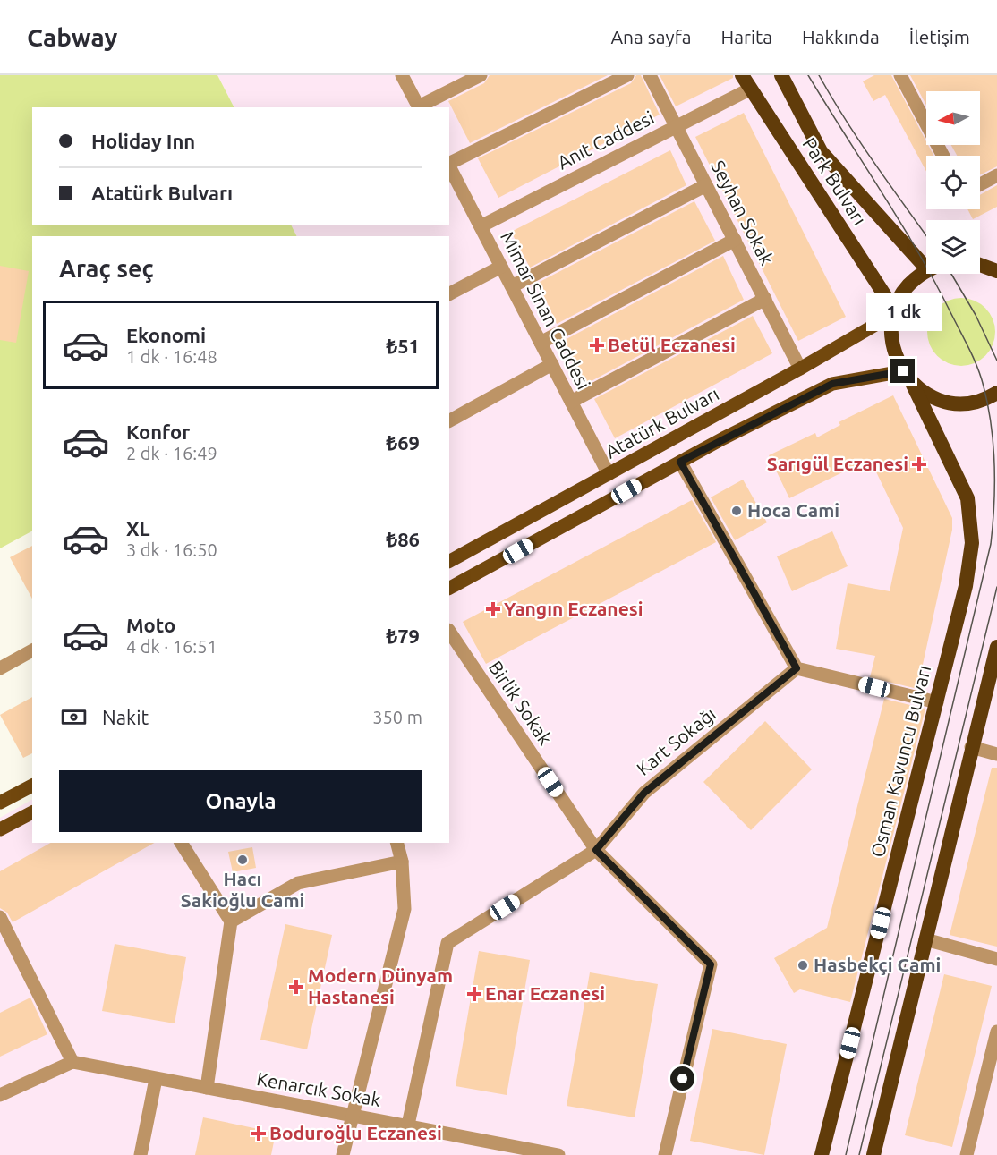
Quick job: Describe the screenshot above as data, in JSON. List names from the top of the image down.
{
  "streets": {
    "highway": ["Park Bulvarı", "Osman Kavuncu Bulvarı"],
    "main road": ["Atatürk Bulvarı"],
    "street": [
      "Anıt Caddesi",
      "Seyhan Sokak",
      "Mimar Sinan Caddesi",
      "Birlik Sokak",
      "Kart Sokağı",
      "Kenarcık Sokak"
    ]
  },
  "crossings": [
    ["Anıt Caddesi", "Park Bulvarı"],
    ["Anıt Caddesi", "Seyhan Sokak"],
    ["Anıt Caddesi", "Mimar Sinan Caddesi"],
    ["Park Bulvarı", "Atatürk Bulvarı"],
    ["Park Bulvarı", "Osman Kavuncu Bulvarı"],
    ["Seyhan Sokak", "Atatürk Bulvarı"],
    ["Mimar Sinan Caddesi", "Atatürk Bulvarı"],
    ["Atatürk Bulvarı", "Osman Kavuncu Bulvarı"],
    ["Birlik Sokak", "Kart Sokağı"],
    ["Kart Sokağı", "Kenarcık Sokak"]
  ],
  "places": {
    "health": [
      "Betül Eczanesi",
      "Sarıgül Eczanesi",
      "Yangın Eczanesi",
      "Modern Dünyam Hastanesi",
      "Enar Eczanesi",
      "Boduroğlu Eczanesi"
    ],
    "other": ["Hoca Cami", "Hacı Sakioğlu Cami", "Hasbekçi Cami"]
  },
  "north": "left",
  "page": {
    "header": "Cabway",
    "nav": [
      "Ana sayfa",
      "Harita",
      "Hakkında",
      "İletişim"
    ],
    "banner": ["Holiday Inn", "Atatürk Bulvarı"],
    "heading": "Araç seç",
    "bubble": "1 dk",
    "list": [
      {
        "name": "Ekonomi",
        "note": "1 dk · 16:48",
        "value": "₺51"
      },
      {
        "name": "Konfor",
        "note": "2 dk · 16:49",
        "value": "₺69"
      },
      {
        "name": "XL",
        "note": "3 dk · 16:50",
        "value": "₺86"
      },
      {
        "name": "Moto",
        "note": "4 dk · 16:51",
        "value": "₺79"
      }
    ],
    "pay": ["Nakit", "350 m"],
    "buttons": "Onayla"
  }
}
